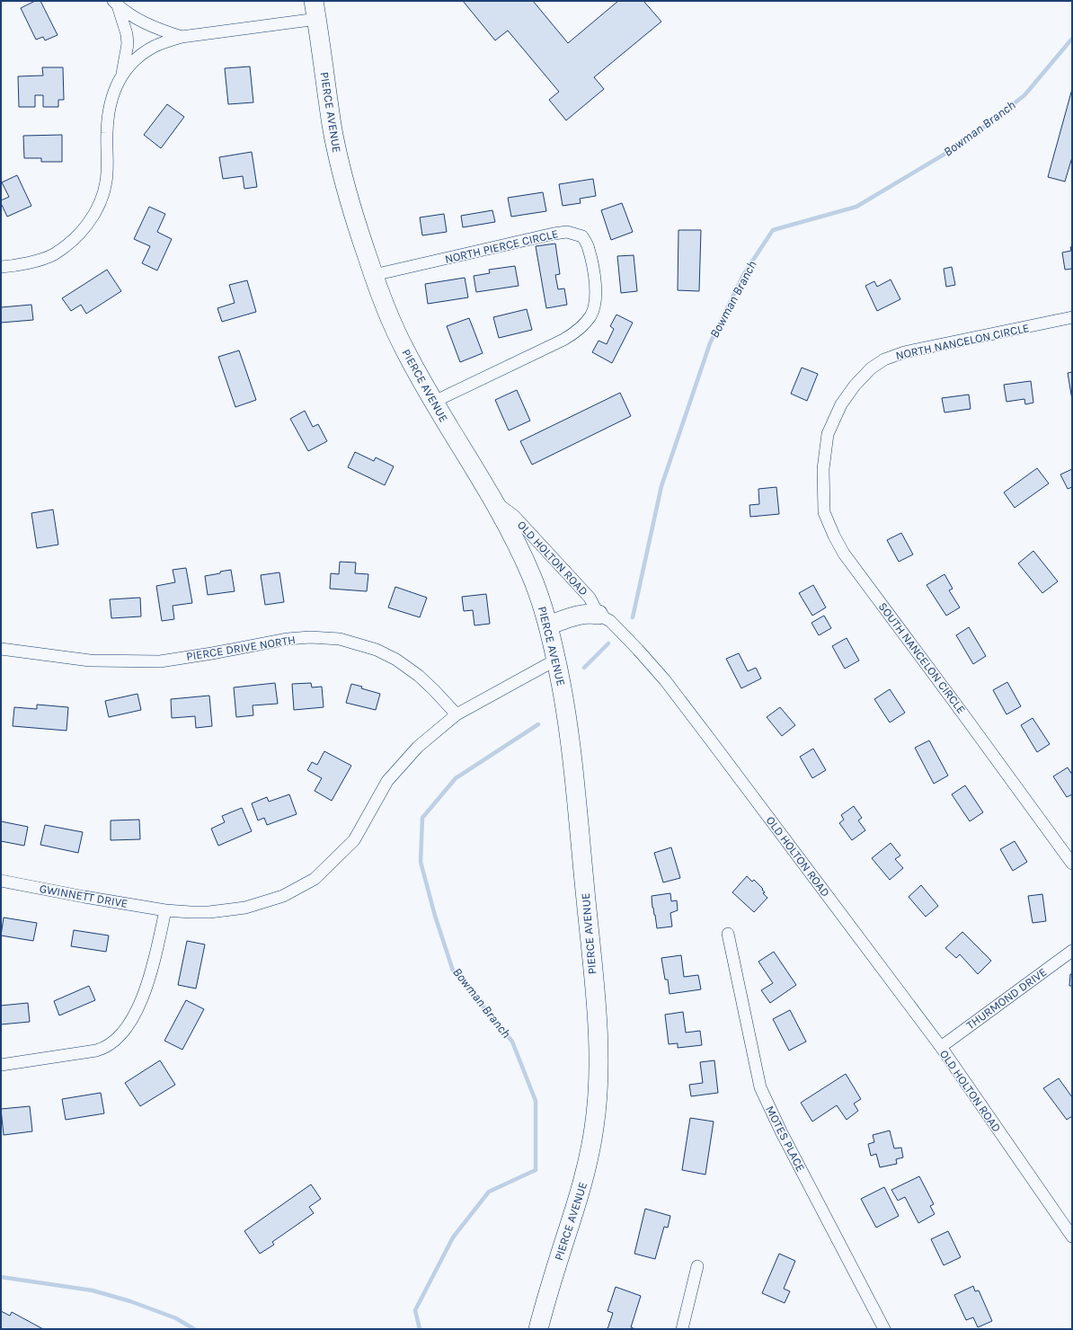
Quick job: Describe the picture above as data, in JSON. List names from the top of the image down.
{
  "streets": {
    "main road": ["PIERCE AVENUE"],
    "street": [
      "NORTH PIERCE CIRCLE",
      "NORTH NANCELON CIRCLE",
      "OLD HOLTON ROAD",
      "PIERCE DRIVE NORTH",
      "SOUTH NANCELON CIRCLE",
      "GWINNETT DRIVE",
      "THURMOND DRIVE",
      "MOTES PLACE"
    ]
  },
  "crossings": [
    ["PIERCE AVENUE", "NORTH PIERCE CIRCLE"],
    ["PIERCE AVENUE", "OLD HOLTON ROAD"],
    ["PIERCE AVENUE", "GWINNETT DRIVE"],
    ["NORTH NANCELON CIRCLE", "SOUTH NANCELON CIRCLE"],
    ["OLD HOLTON ROAD", "THURMOND DRIVE"],
    ["PIERCE DRIVE NORTH", "GWINNETT DRIVE"]
  ],
  "water": ["Bowman Branch"]
}
